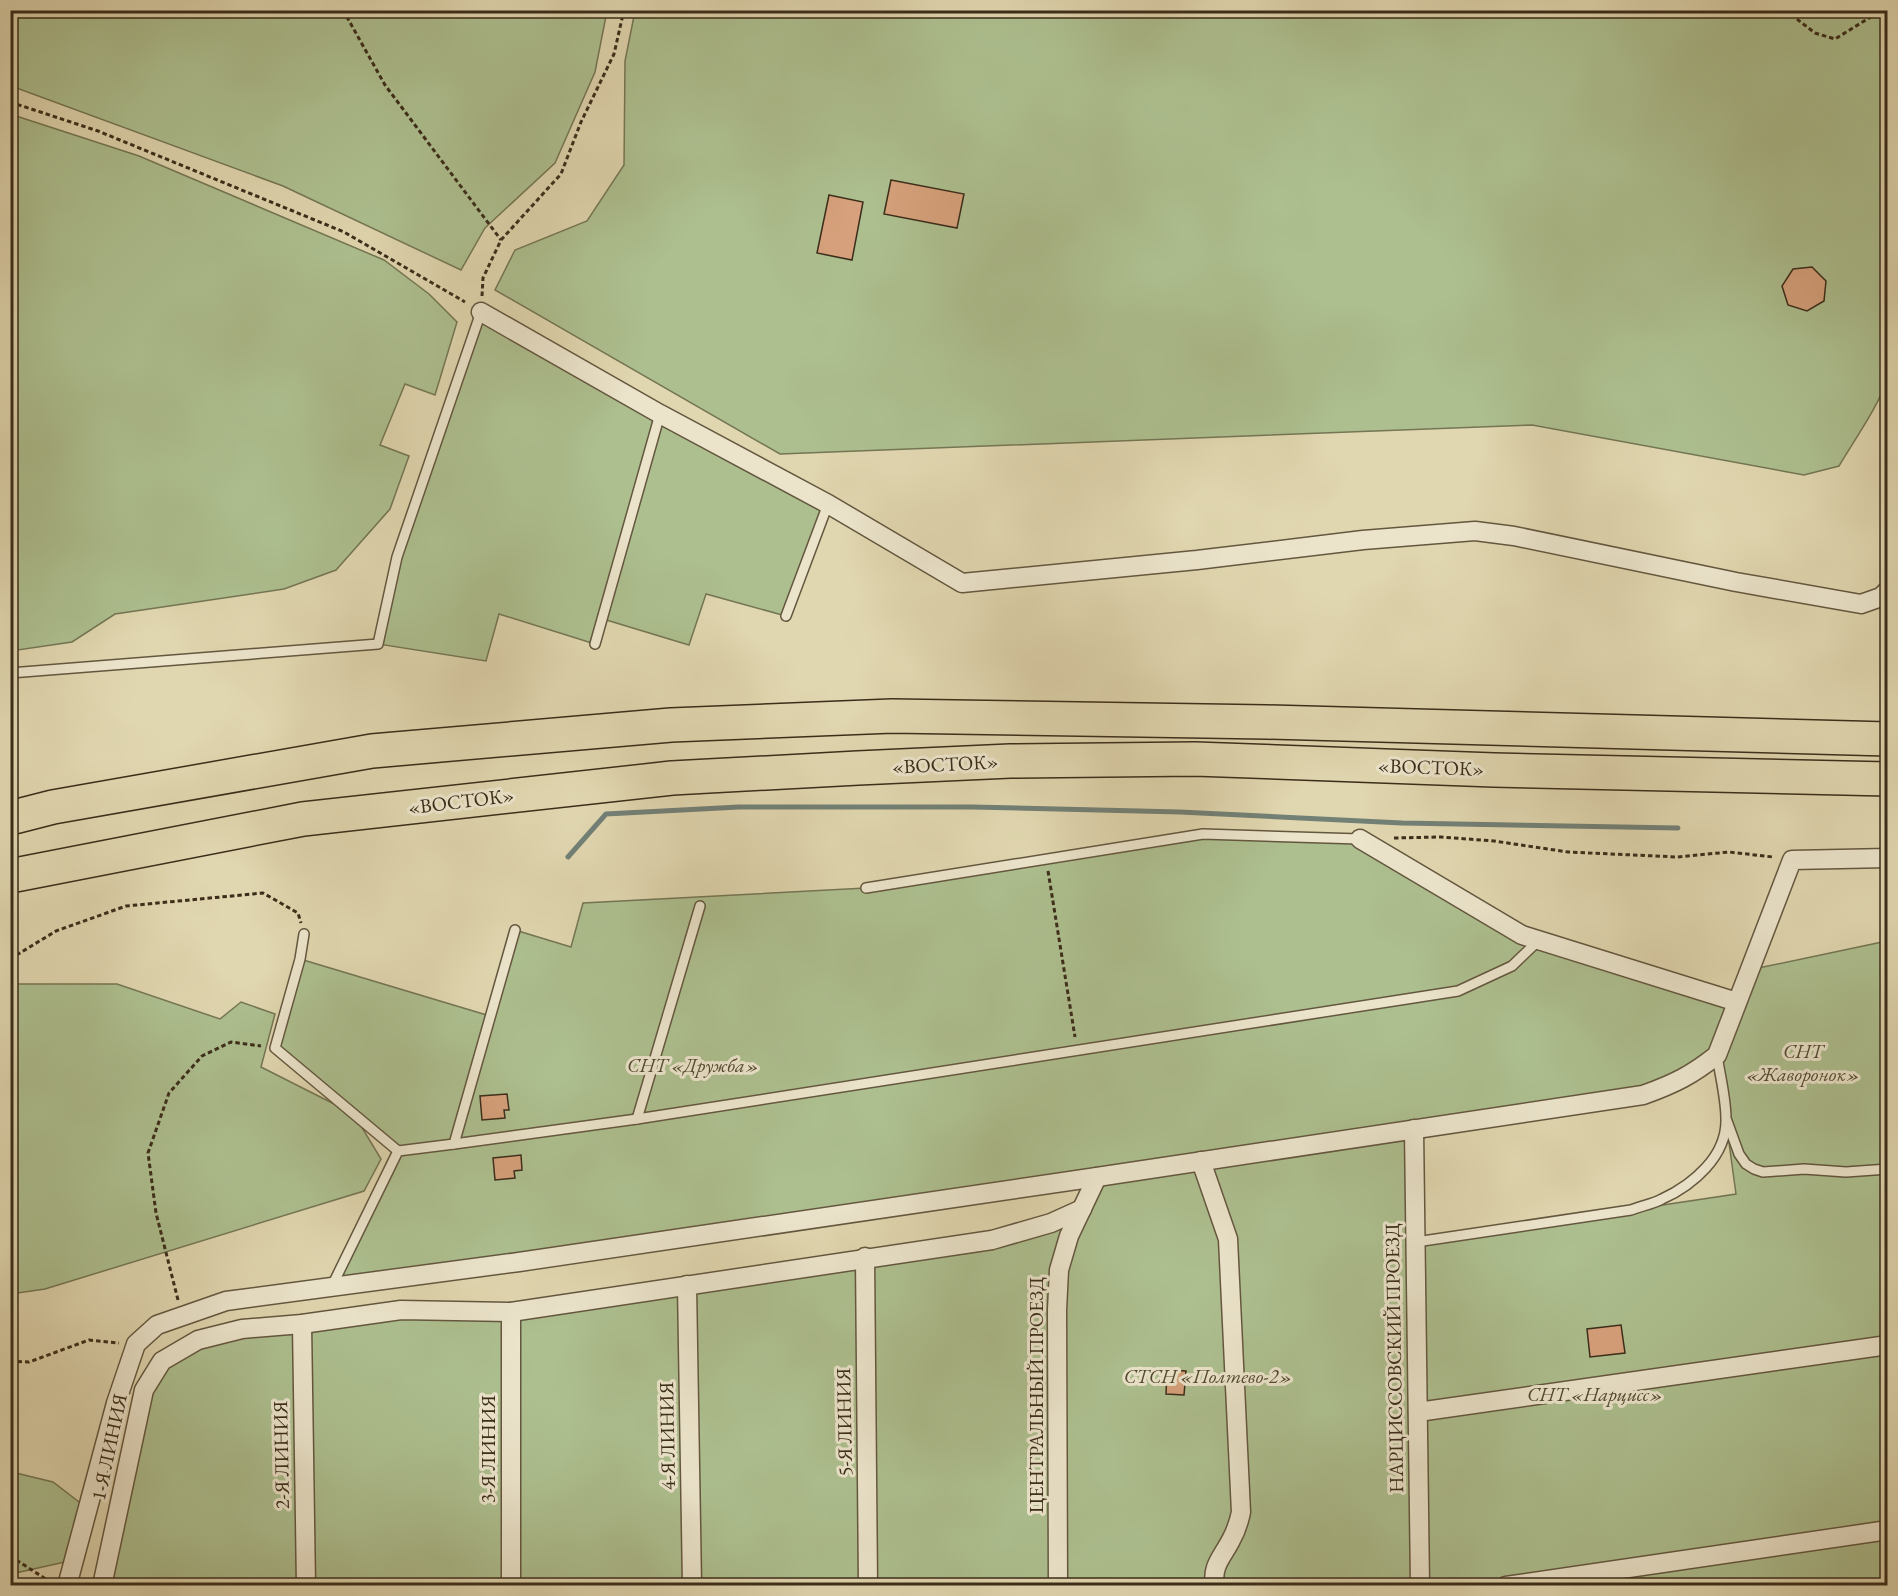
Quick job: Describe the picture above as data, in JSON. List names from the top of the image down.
{
  "streets": {
    "highway": ["«ВОСТОК»"],
    "street": [
      "НАРЦИССОВСКИЙ ПРОЕЗД",
      "ЦЕНТРАЛЬНЫЙ ПРОЕЗД",
      "5-Я ЛИНИЯ",
      "4-Я ЛИНИЯ",
      "1-Я ЛИНИЯ",
      "3-Я ЛИНИЯ",
      "2-Я ЛИНИЯ"
    ]
  },
  "crossings": [
    ["ЦЕНТРАЛЬНЫЙ ПРОЕЗД", "1-Я ЛИНИЯ"],
    ["5-Я ЛИНИЯ", "1-Я ЛИНИЯ"],
    ["4-Я ЛИНИЯ", "1-Я ЛИНИЯ"],
    ["1-Я ЛИНИЯ", "3-Я ЛИНИЯ"],
    ["1-Я ЛИНИЯ", "2-Я ЛИНИЯ"]
  ],
  "parks": [
    "СНТ «Жаворонок»",
    "СНТ «Дружба»",
    "СТСН «Полтево-2»",
    "СНТ «Нарцисс»"
  ]
}
